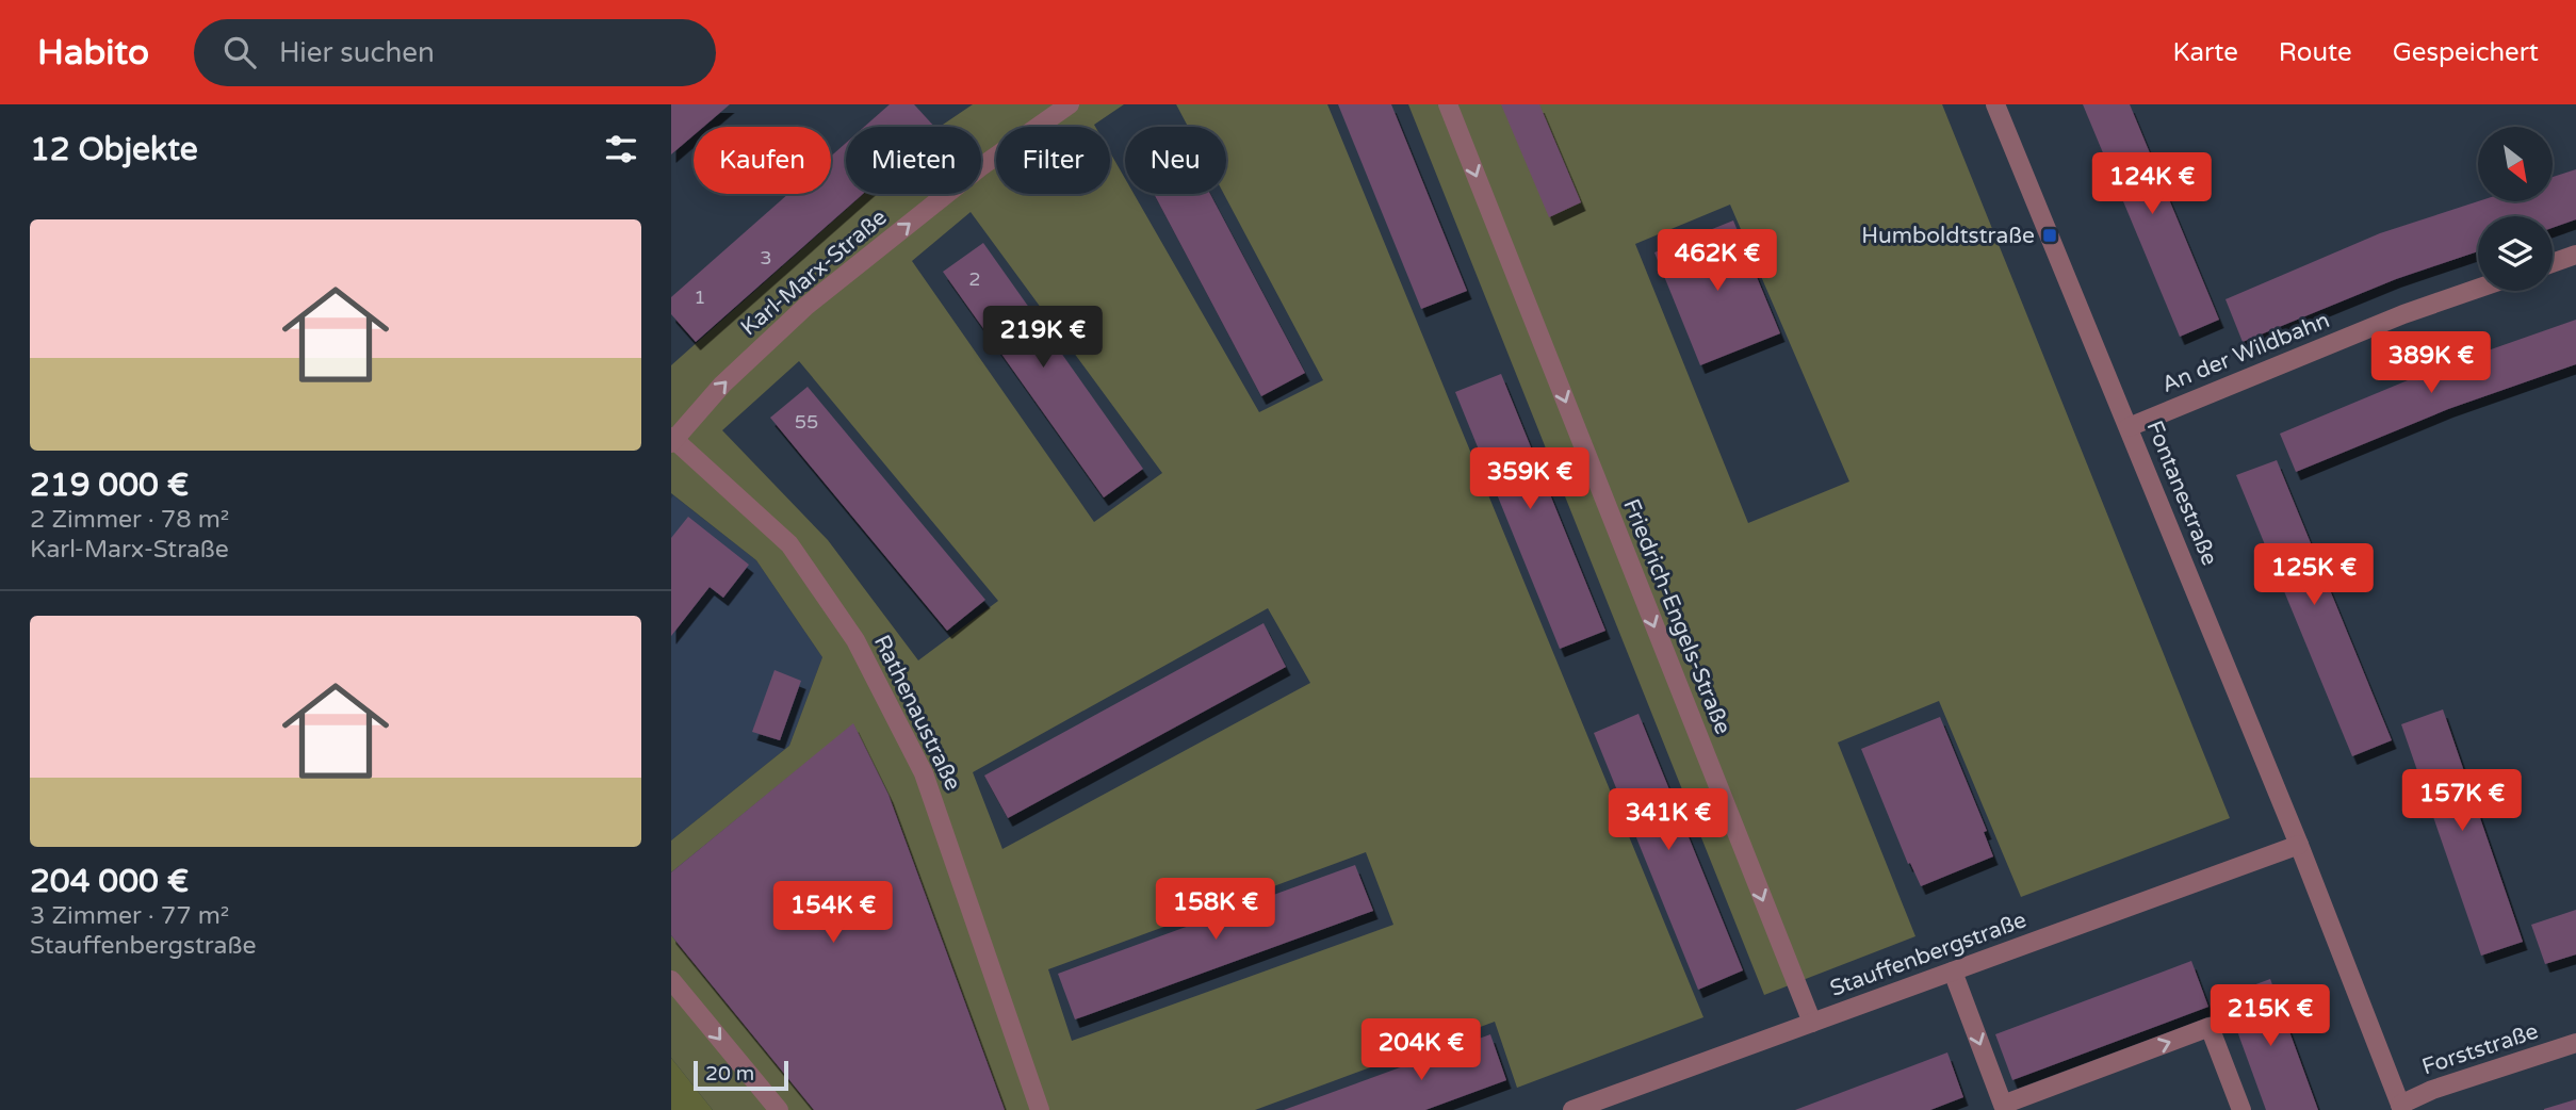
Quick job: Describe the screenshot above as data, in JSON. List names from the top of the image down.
{
  "streets": {
    "street": [
      "Karl-Marx-Straße",
      "An der Wildbahn",
      "Fontanestraße",
      "Friedrich-Engels-Straße",
      "Rathenaustraße",
      "Stauffenbergstraße",
      "Forststraße"
    ]
  },
  "crossings": [
    ["Karl-Marx-Straße", "Rathenaustraße"],
    ["An der Wildbahn", "Fontanestraße"],
    ["Fontanestraße", "Stauffenbergstraße"],
    ["Fontanestraße", "Forststraße"],
    ["Friedrich-Engels-Straße", "Stauffenbergstraße"]
  ],
  "one_way": ["Karl-Marx-Straße", "Friedrich-Engels-Straße"],
  "places": {
    "transit": ["Humboldtstraße"]
  },
  "house_numbers": [
    "3",
    "2",
    "1",
    "55"
  ],
  "scale_bar": "20 m",
  "north": "bottom right",
  "page": {
    "header": "Habito",
    "search": "Hier suchen",
    "nav": ["Karte", "Route", "Gespeichert"],
    "heading": "12 Objekte",
    "chip": [
      "Kaufen",
      "Mieten",
      "Filter",
      "Neu"
    ],
    "price": [
      "124K €",
      "462K €",
      "219K €",
      "389K €",
      "359K €",
      "125K €",
      "157K €",
      "341K €",
      "158K €",
      "154K €",
      "215K €",
      "204K €"
    ],
    "list": [
      {
        "name": "219 000 €",
        "note": "2 Zimmer · 78 m² · Karl-Marx-Straße"
      },
      {
        "name": "204 000 €",
        "note": "3 Zimmer · 77 m² · Stauffenbergstraße"
      }
    ],
    "scale": "20 m"
  }
}
